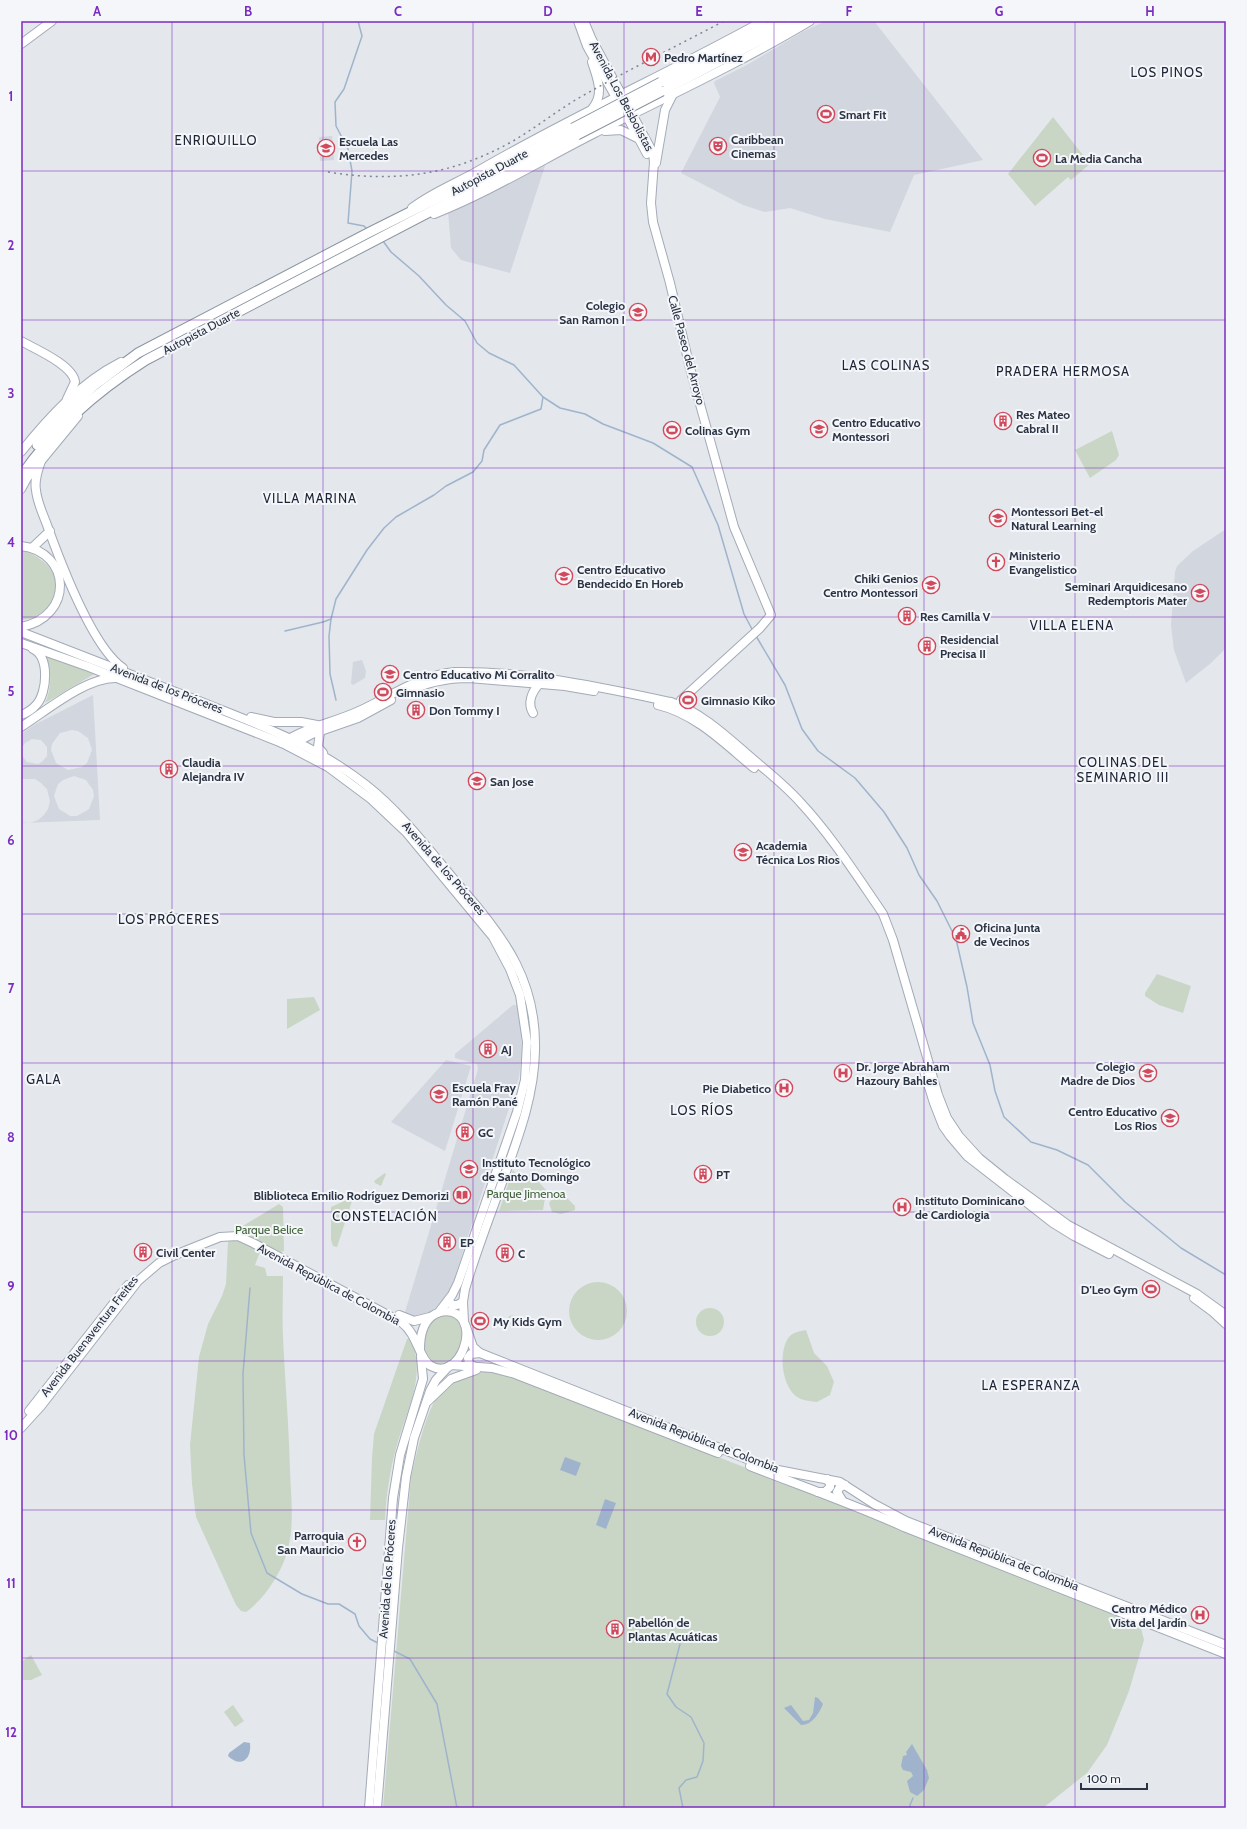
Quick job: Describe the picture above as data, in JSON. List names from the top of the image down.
{
  "streets": {
    "highway": ["Autopista Duarte"],
    "main road": [
      "Avenida Los Beisbolistas",
      "Calle Paseo del Arroyo",
      "Avenida de los Próceres",
      "Avenida República de Colombia",
      "Avenida Buenaventura Freites"
    ]
  },
  "crossings": [
    ["Avenida Los Beisbolistas", "Autopista Duarte"],
    ["Avenida Los Beisbolistas", "Calle Paseo del Arroyo"],
    ["Avenida de los Próceres", "Avenida República de Colombia"],
    ["Avenida República de Colombia", "Avenida Buenaventura Freites"]
  ],
  "districts": [
    "LOS PINOS",
    "ENRIQUILLO",
    "LAS COLINAS",
    "PRADERA HERMOSA",
    "VILLA MARINA",
    "VILLA ELENA",
    "COLINAS DEL SEMINARIO III",
    "LOS PRÓCERES",
    "GALA",
    "LOS RÍOS",
    "CONSTELACIÓN",
    "LA ESPERANZA"
  ],
  "parks": ["Parque Jimenoa", "Parque Belice"],
  "places": {
    "metro station": ["Pedro Martínez"],
    "sports": [
      "Smart Fit",
      "La Media Cancha",
      "Colinas Gym",
      "Gimnasio",
      "Gimnasio Kiko",
      "D'Leo Gym",
      "My Kids Gym"
    ],
    "theatre": ["Caribbean Cinemas"],
    "school or university": [
      "Escuela Las Mercedes",
      "Colegio San Ramon I",
      "Centro Educativo Montessori",
      "Montessori Bet-el Natural Learning",
      "Centro Educativo Bendecido En Horeb",
      "Chiki Genios Centro Montessori",
      "Seminari Arquidicesano Redemptoris Mater",
      "Centro Educativo Mi Corralito",
      "San Jose",
      "Academia Técnica Los Rios",
      "Colegio Madre de Dios",
      "Escuela Fray Ramón Pané",
      "Centro Educativo Los Rios",
      "Instituto Tecnológico de Santo Domingo"
    ],
    "building": [
      "Res Mateo Cabral II",
      "Res Camilla V",
      "Residencial Precisa II",
      "Don Tommy I",
      "Claudia Alejandra IV",
      "AJ",
      "GC",
      "PT",
      "EP",
      "Civil Center",
      "C",
      "Pabellón de Plantas Acuáticas"
    ],
    "church": ["Ministerio Evangelistico", "Parroquia San Mauricio"],
    "public building": ["Oficina Junta de Vecinos"],
    "hospital": [
      "Dr. Jorge Abraham Hazoury Bahles",
      "Pie Diabetico",
      "Instituto Dominicano de Cardiologia",
      "Centro Médico Vista del Jardín"
    ],
    "library": ["Bliblioteca Emilio Rodríguez Demorizi"]
  },
  "scale_bar": "100 m",
  "grid": {
    "columns": [
      "A",
      "B",
      "C",
      "D",
      "E",
      "F",
      "G",
      "H"
    ],
    "rows": [
      "1",
      "2",
      "3",
      "4",
      "5",
      "6",
      "7",
      "8",
      "9",
      "10",
      "11",
      "12"
    ]
  }
}
